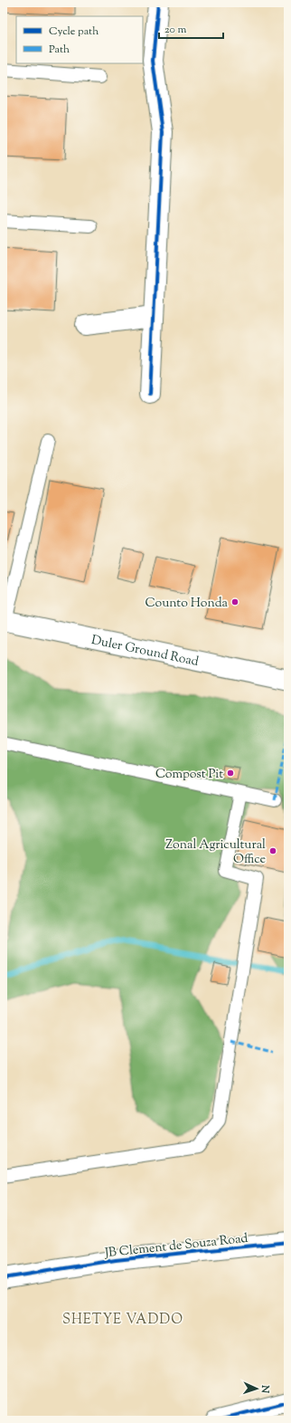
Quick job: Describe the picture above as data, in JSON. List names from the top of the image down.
{
  "streets": {
    "street": ["Duler Ground Road", "JB Clement de Souza Road"]
  },
  "districts": ["SHETYE VADDO"],
  "places": ["Counto Honda", "Compost Pit", "Zonal Agricultural Office"],
  "legend": ["Cycle path", "Path"],
  "scale_bar": "20 m",
  "north": "right"
}
